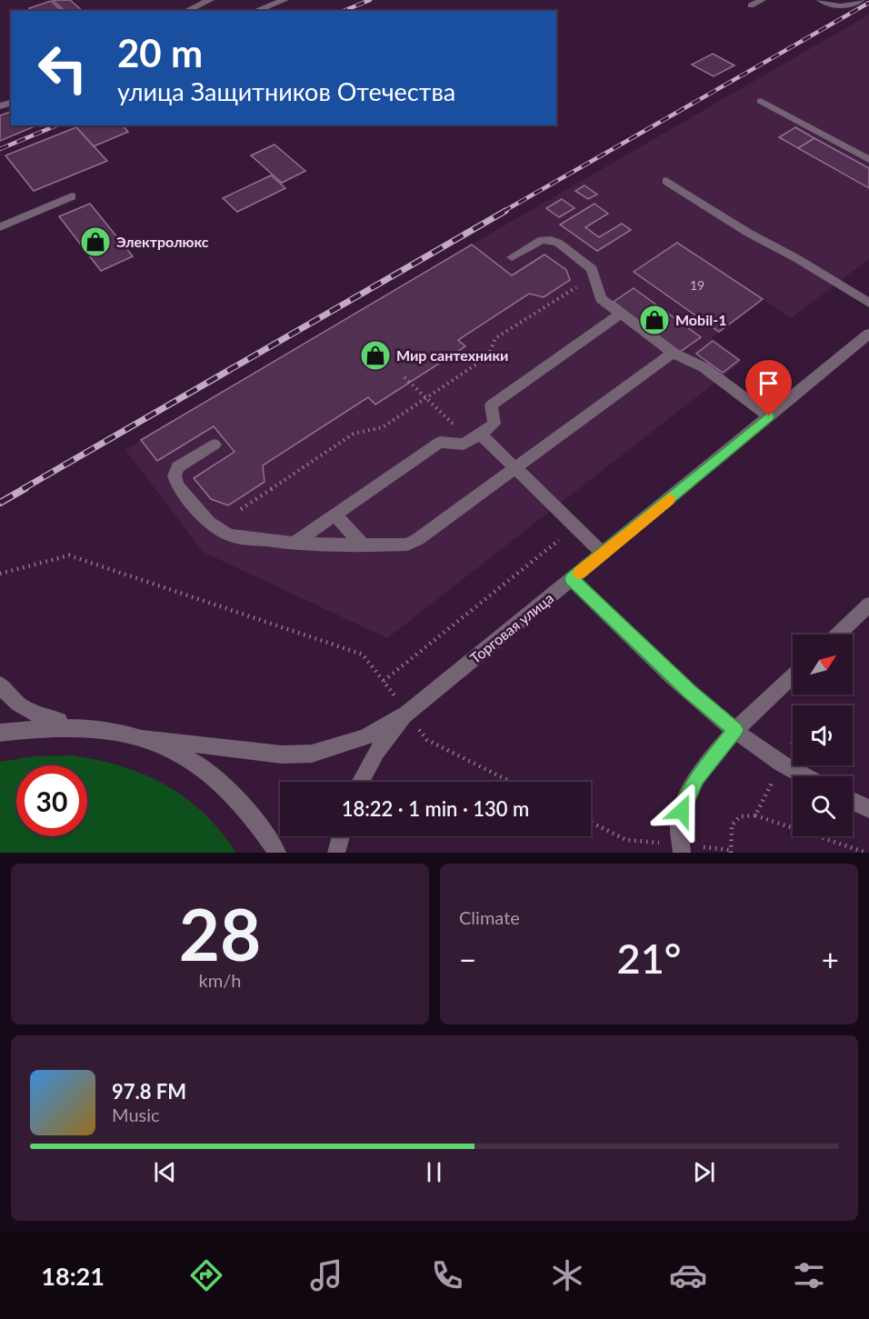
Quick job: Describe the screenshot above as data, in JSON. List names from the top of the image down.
{
  "streets": {
    "street": ["Торговая улица"]
  },
  "places": {
    "shop": ["Электролюкс", "Mobil-1", "Мир сантехники"]
  },
  "house_numbers": ["19"],
  "north": "top right",
  "page": {
    "turn": ["20 m", "улица Защитников Отечества"],
    "limit": "30",
    "trip": "18:22 · 1 min · 130 m",
    "tile": [
      ["28", "km/h"],
      "Climate"
    ],
    "heat": ["−", "21°", "+"],
    "song": ["97.8 FM", "Music"],
    "tabs": "18:21"
  }
}
